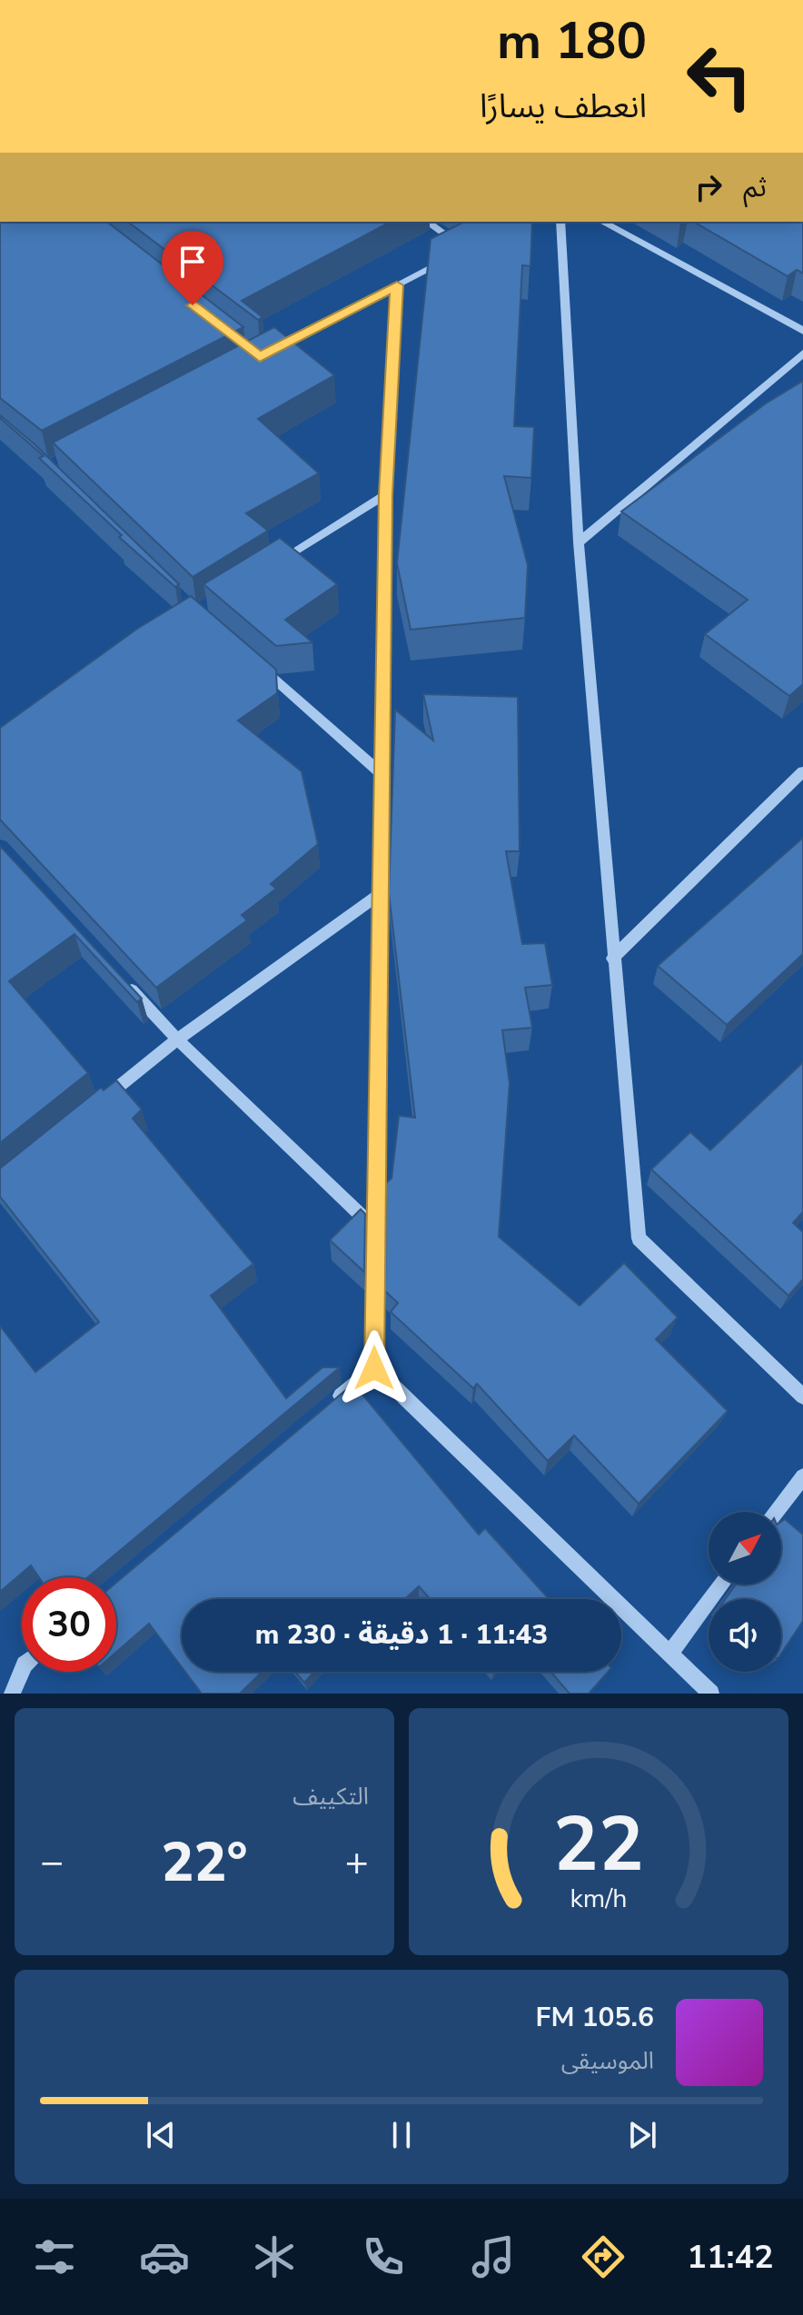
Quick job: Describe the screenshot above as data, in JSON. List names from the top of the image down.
{
  "north": "top right",
  "page": {
    "turn": ["180 m", "انعطف يسارًا"],
    "then": "ثم",
    "limit": "30",
    "trip": "11:43 · 1 دقيقة · 230 m",
    "tile": "التكييف",
    "heat": ["−", "22°", "+"],
    "song": ["105.6 FM", "الموسيقى"],
    "tabs": "11:42",
    "gauge": ["22", "km/h"]
  }
}
